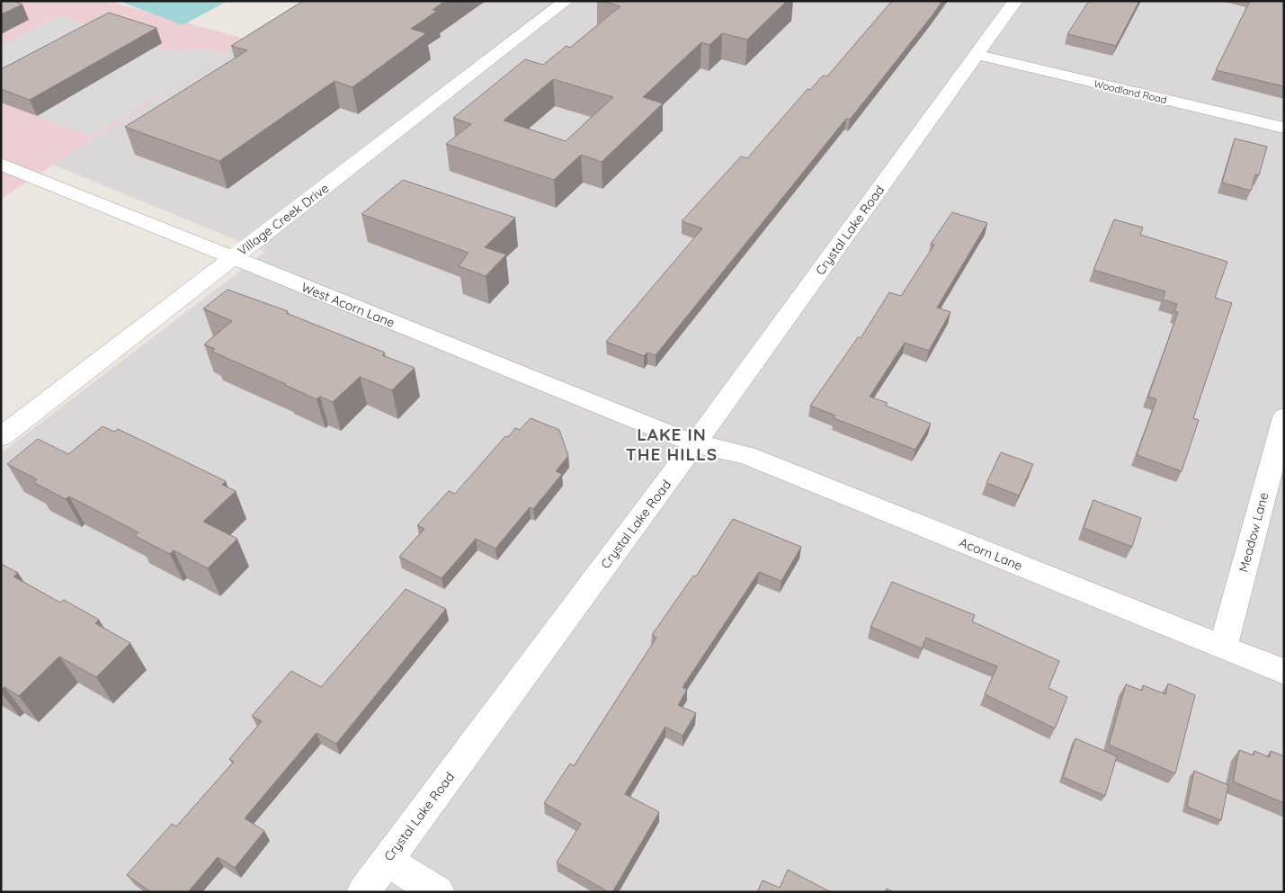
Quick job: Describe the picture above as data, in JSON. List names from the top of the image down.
{
  "streets": {
    "street": [
      "Woodland Road",
      "Village Creek Drive",
      "Crystal Lake Road",
      "West Acorn Lane",
      "Meadow Lane",
      "Acorn Lane"
    ]
  },
  "crossings": [
    ["Woodland Road", "Crystal Lake Road"],
    ["Village Creek Drive", "West Acorn Lane"],
    ["Crystal Lake Road", "West Acorn Lane"],
    ["Crystal Lake Road", "Acorn Lane"],
    ["West Acorn Lane", "Acorn Lane"],
    ["Meadow Lane", "Acorn Lane"]
  ],
  "districts": ["LAKE IN THE HILLS"]
}
